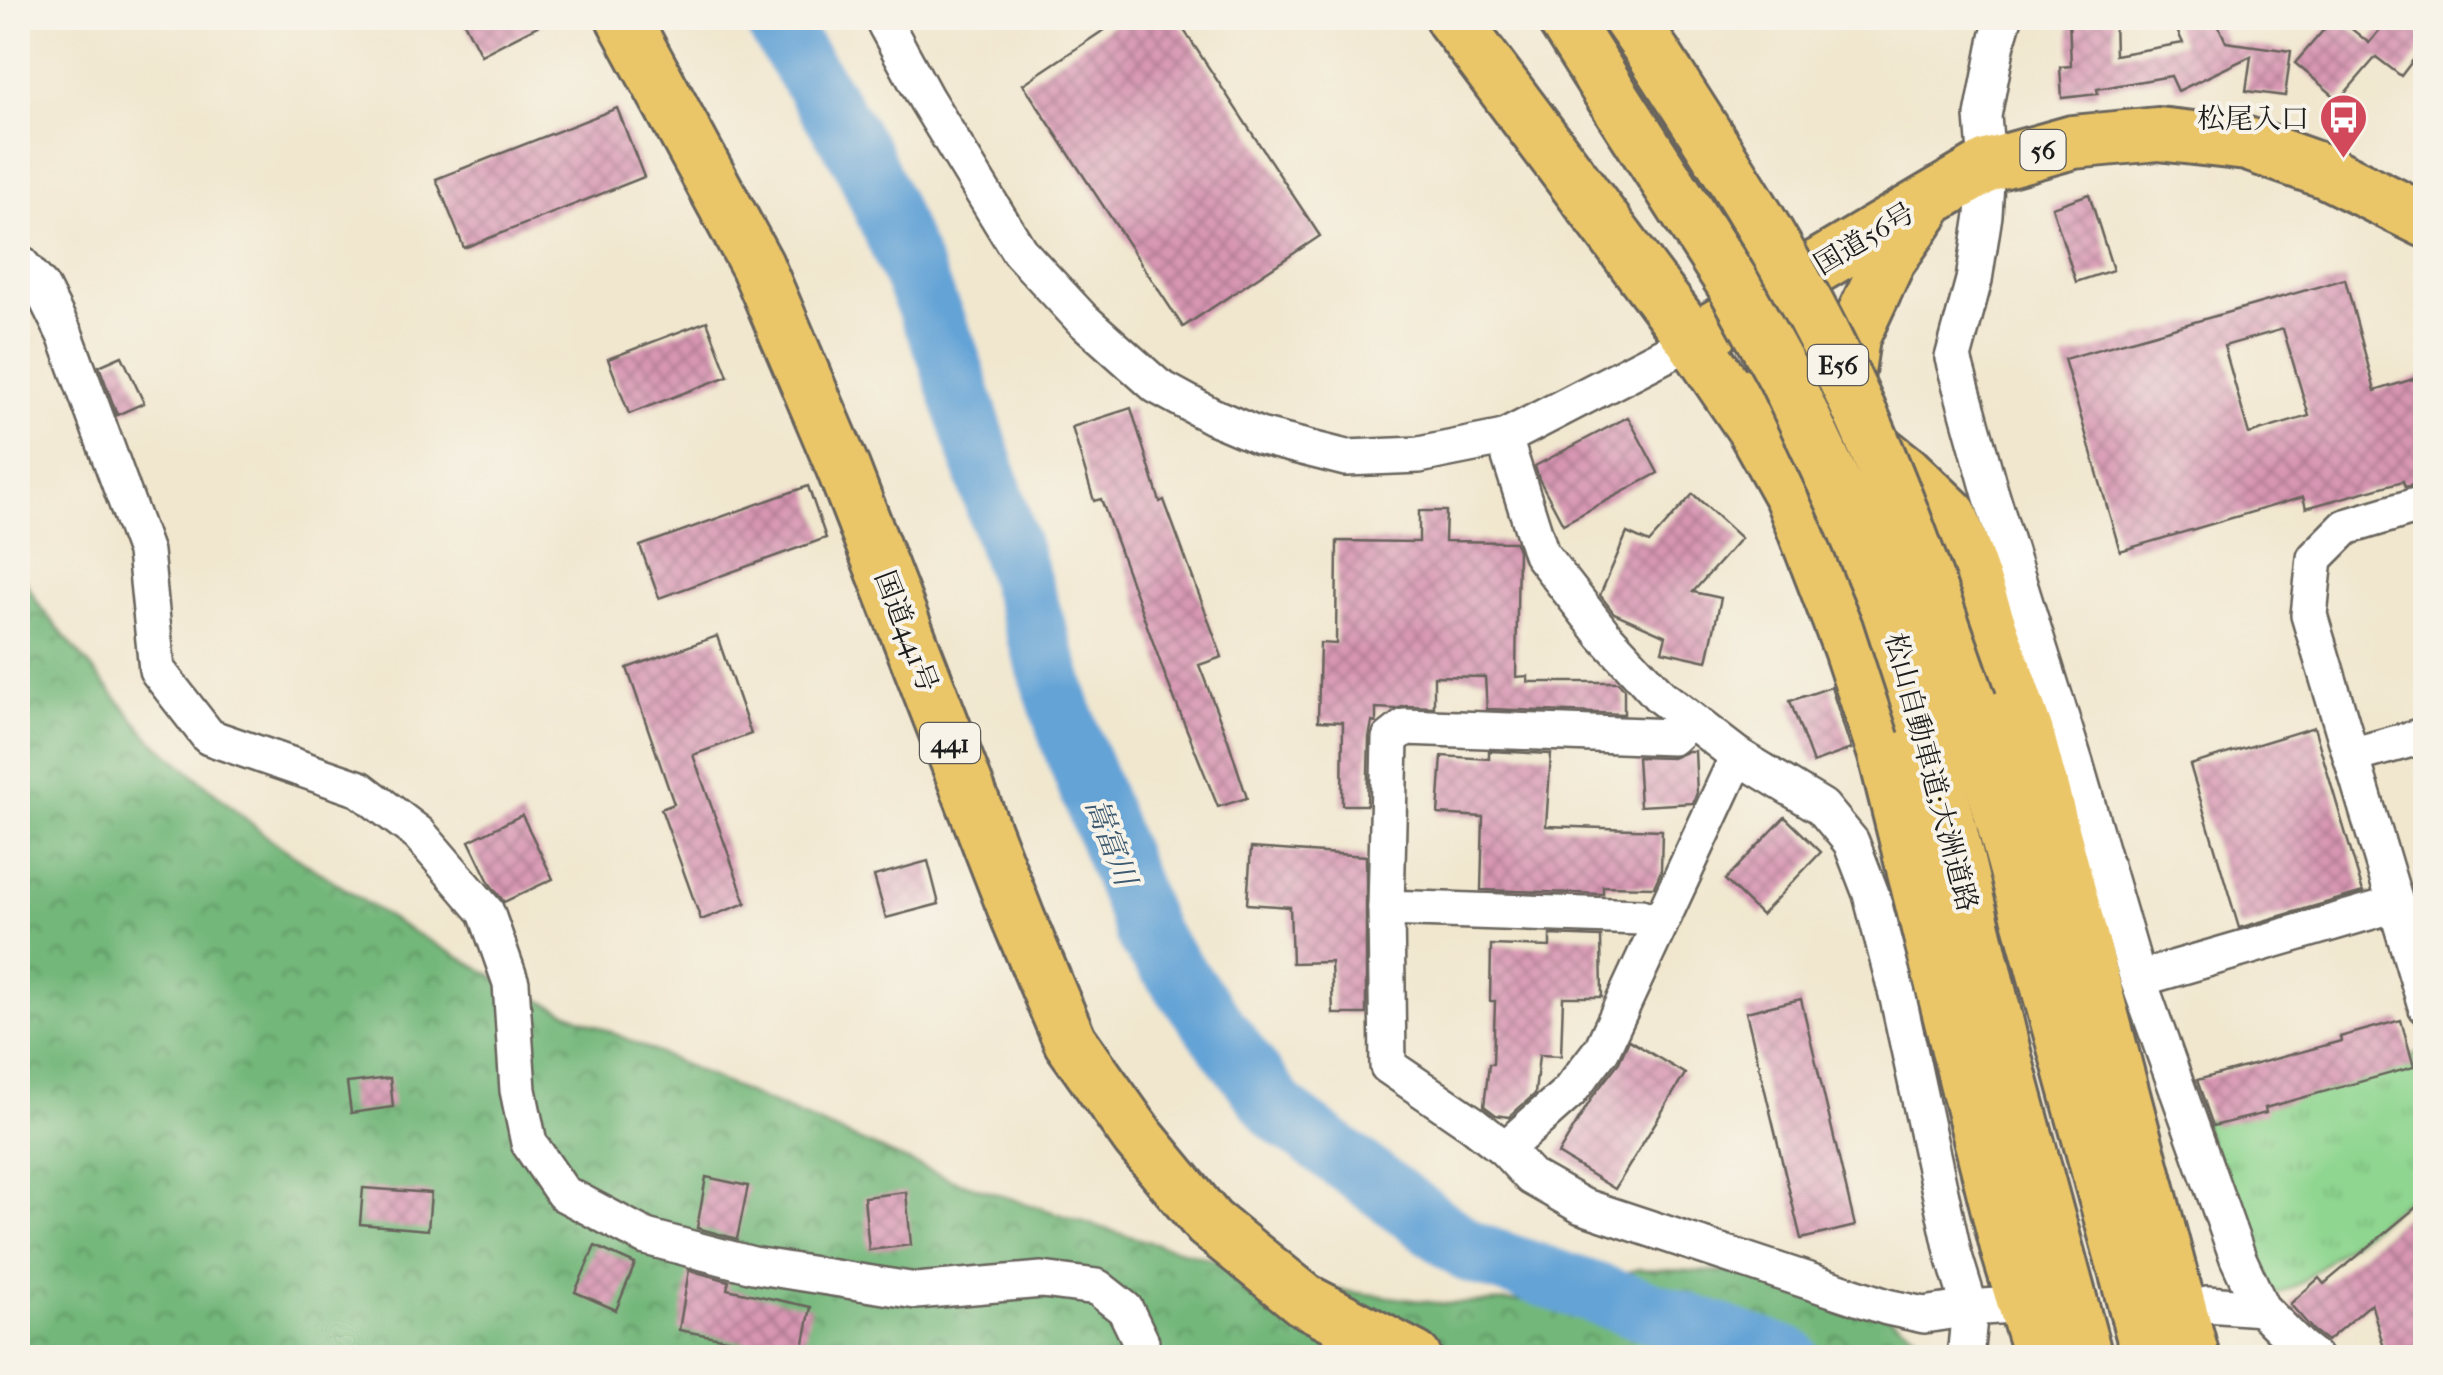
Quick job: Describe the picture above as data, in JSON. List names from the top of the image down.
{
  "streets": {
    "highway": [
      "56",
      "国道56号",
      "E56",
      "国道441号",
      "441",
      "松山自動車道;大洲道路"
    ]
  },
  "water": ["嵩富川"],
  "places": {
    "bus stop": ["松尾入口"]
  }
}
